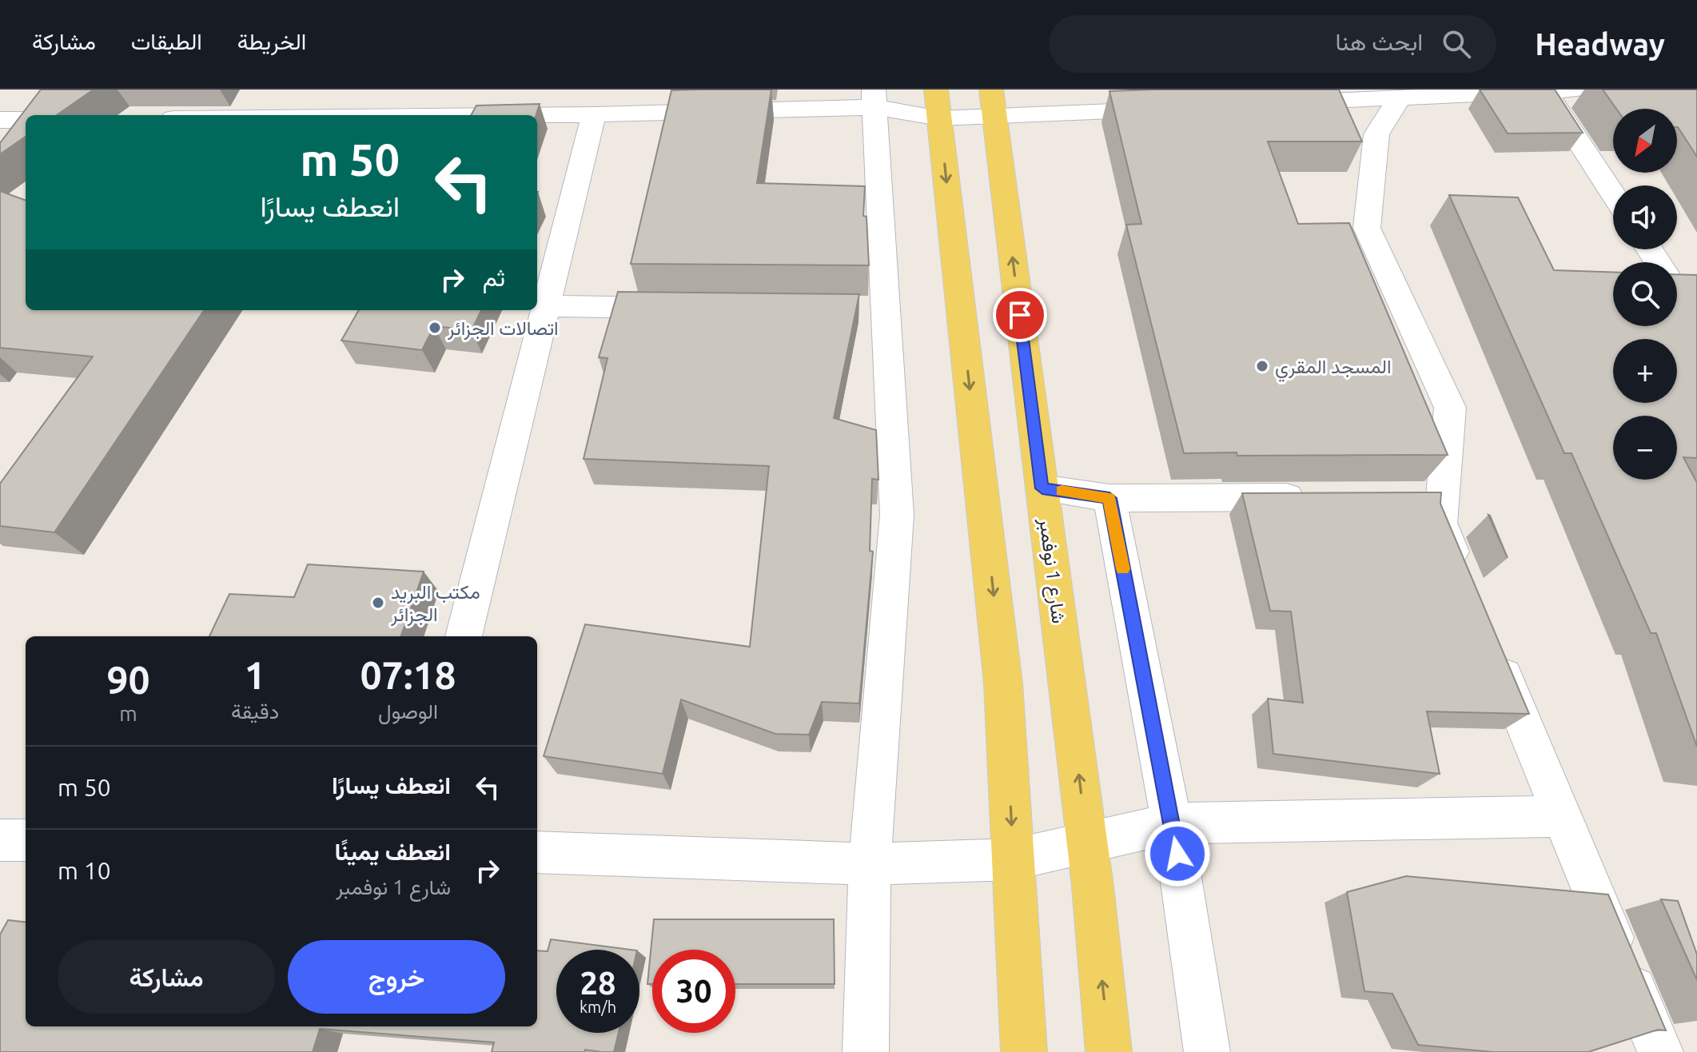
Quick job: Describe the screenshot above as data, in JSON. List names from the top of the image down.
{
  "streets": {
    "main road": ["شارع 1 نوفمبر"]
  },
  "places": ["اتصالات الجزائر", "المسجد المقري", "مكتب البريد الجزائر"],
  "north": "bottom left",
  "page": {
    "header": "Headway",
    "search": "ابحث هنا",
    "nav": ["الخريطة", "الطبقات", "مشاركة"],
    "map_buttons": ["+", "−"],
    "turn": ["50 m", "انعطف يسارًا"],
    "then": "ثم",
    "eta": [
      "07:18",
      "الوصول",
      "1",
      "دقيقة",
      "90",
      "m"
    ],
    "list": [
      {
        "name": "انعطف يسارًا",
        "value": "50 m"
      },
      {
        "name": "انعطف يمينًا",
        "note": "شارع 1 نوفمبر",
        "value": "10 m"
      }
    ],
    "buttons": ["خروج", "مشاركة"],
    "speed": "28 km/h",
    "limit": "30"
  }
}
